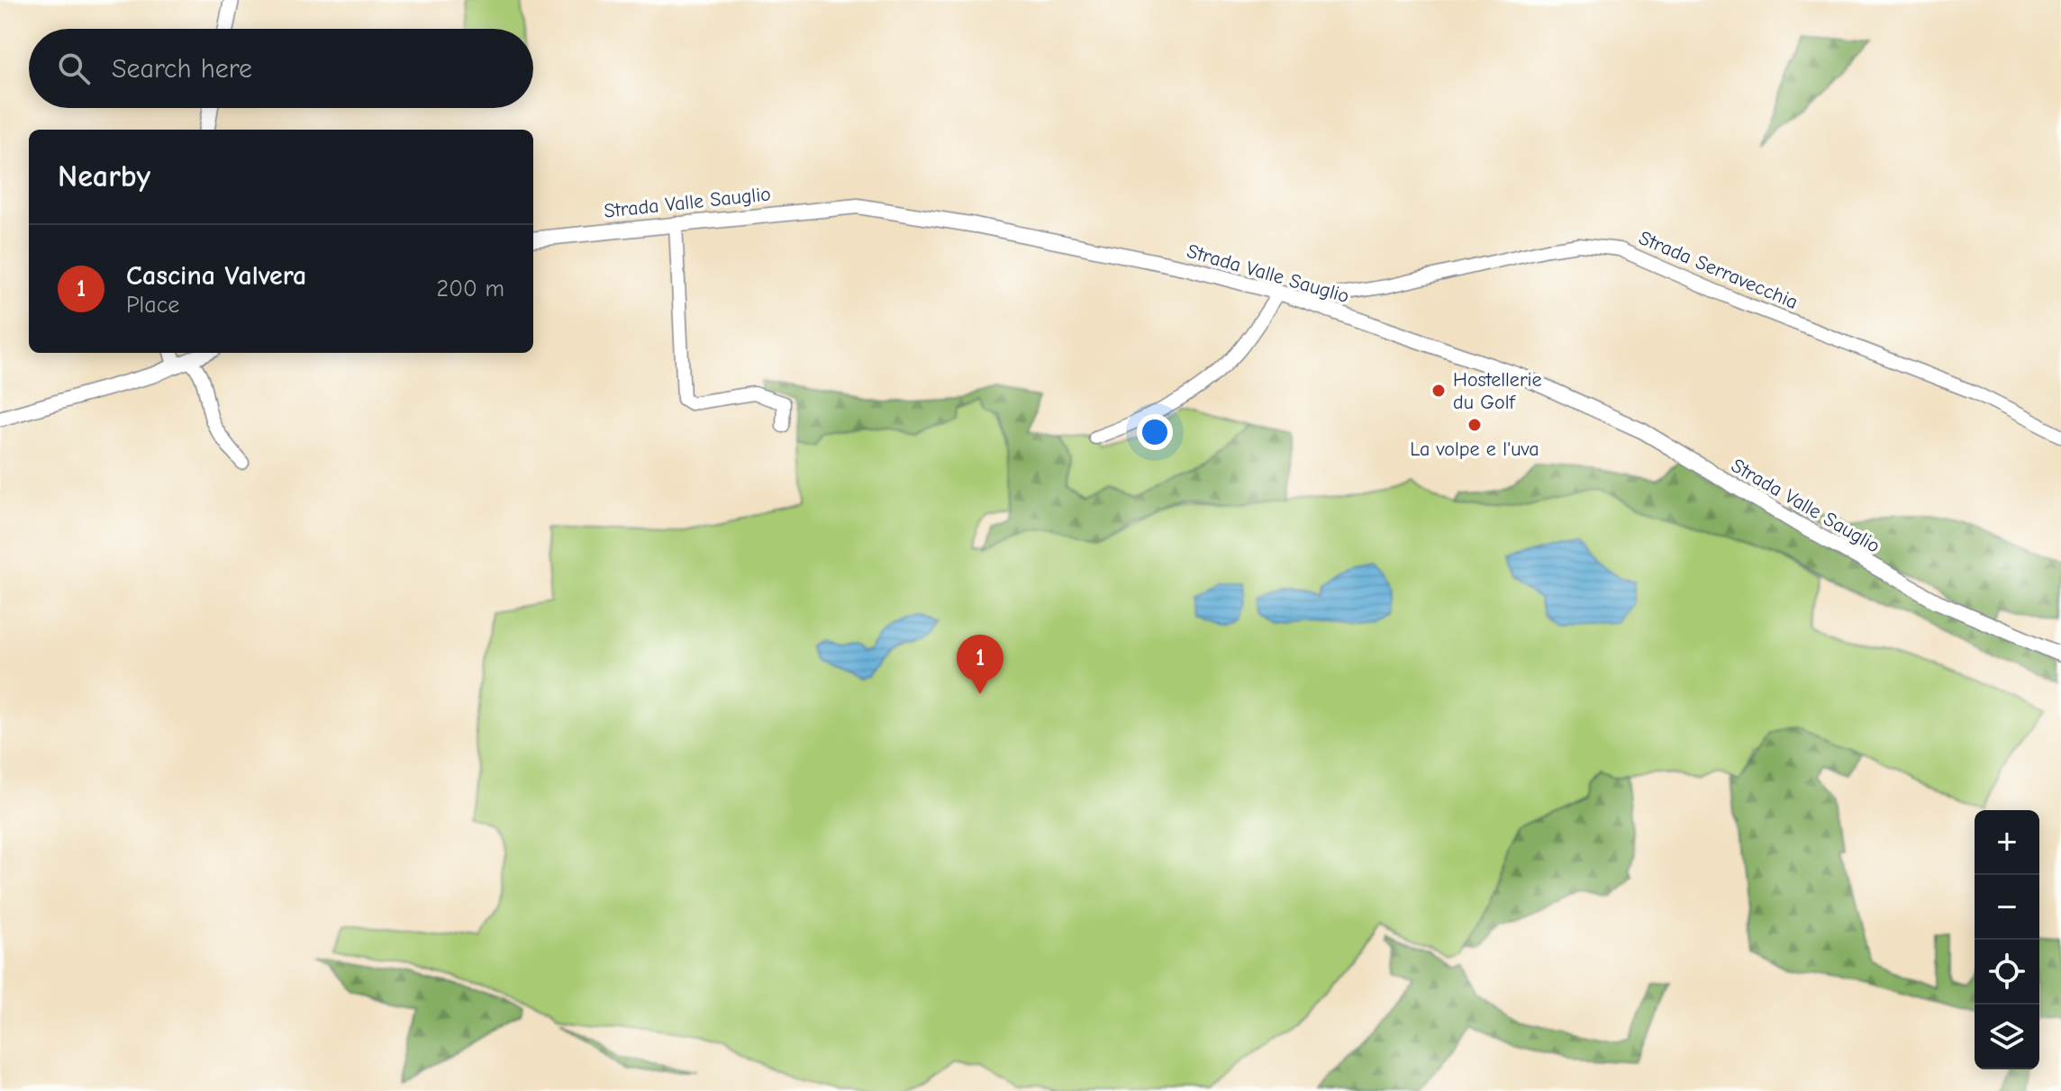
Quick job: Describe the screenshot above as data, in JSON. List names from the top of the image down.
{
  "streets": {
    "street": ["Strada Valle Sauglio", "Strada Serravecchia"]
  },
  "crossings": [
    ["Strada Valle Sauglio", "Strada Serravecchia"]
  ],
  "places": ["Hostellerie du Golf", "La volpe e l'uva"],
  "page": {
    "search": "Search here",
    "heading": "Nearby",
    "list": [
      {
        "mark": "1",
        "name": "Cascina Valvera",
        "note": "Place",
        "value": "200 m"
      }
    ],
    "pins": "1",
    "map_buttons": ["+", "−"]
  }
}
